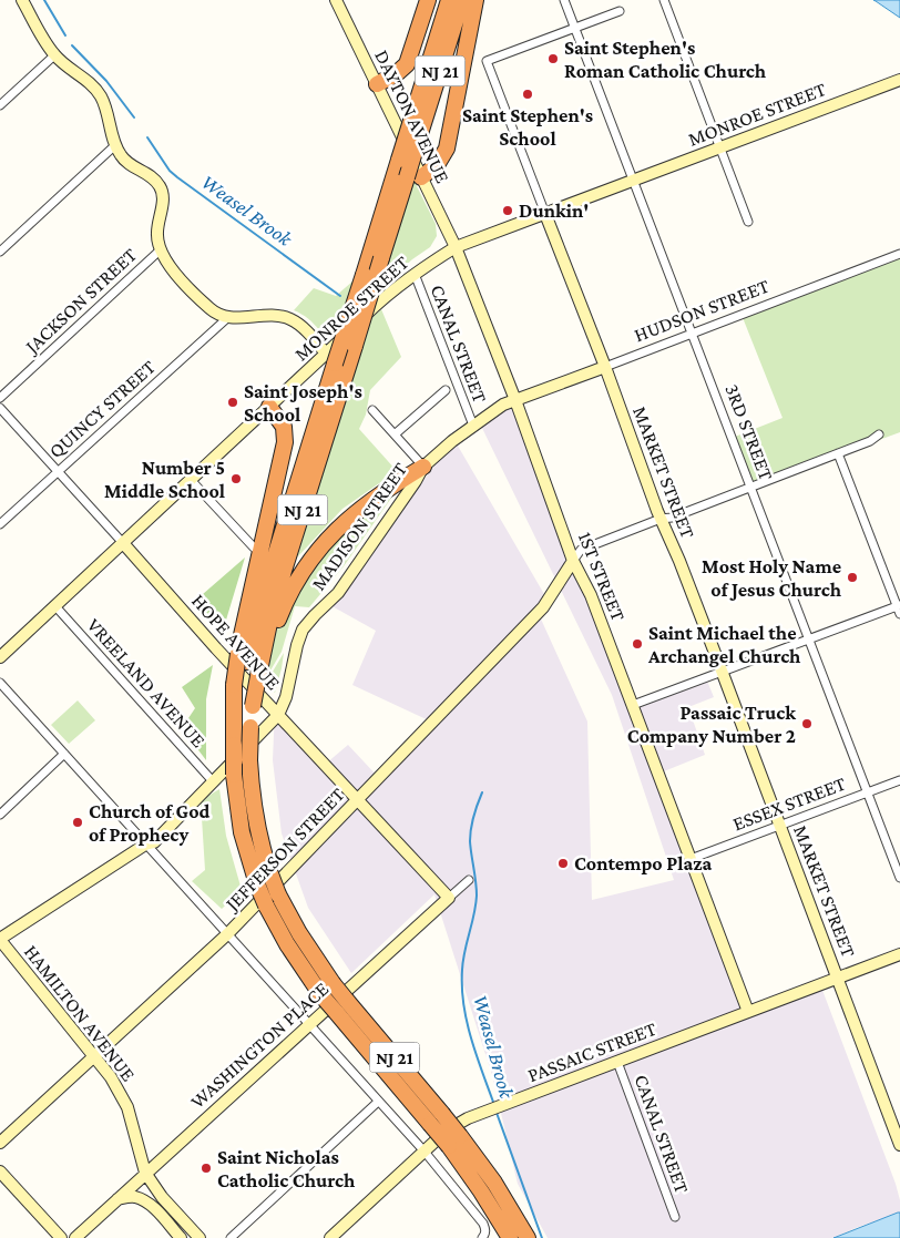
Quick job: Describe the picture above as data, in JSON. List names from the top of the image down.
{
  "streets": {
    "highway": ["NJ 21"],
    "street": [
      "MONROE STREET",
      "DAYTON AVENUE",
      "JACKSON STREET",
      "HUDSON STREET",
      "CANAL STREET",
      "QUINCY STREET",
      "3RD STREET",
      "MARKET STREET",
      "MADISON STREET",
      "1ST STREET",
      "HOPE AVENUE",
      "VREELAND AVENUE",
      "ESSEX STREET",
      "JEFFERSON STREET",
      "HAMILTON AVENUE",
      "WASHINGTON PLACE",
      "PASSAIC STREET"
    ]
  },
  "crossings": [
    ["NJ 21", "MONROE STREET"],
    ["NJ 21", "DAYTON AVENUE"],
    ["MONROE STREET", "DAYTON AVENUE"],
    ["MONROE STREET", "CANAL STREET"],
    ["MONROE STREET", "3RD STREET"],
    ["MONROE STREET", "MARKET STREET"],
    ["MONROE STREET", "1ST STREET"],
    ["MONROE STREET", "HOPE AVENUE"],
    ["MONROE STREET", "VREELAND AVENUE"],
    ["DAYTON AVENUE", "1ST STREET"],
    ["HUDSON STREET", "3RD STREET"],
    ["HUDSON STREET", "MARKET STREET"],
    ["HUDSON STREET", "MADISON STREET"],
    ["HUDSON STREET", "1ST STREET"],
    ["CANAL STREET", "MADISON STREET"],
    ["CANAL STREET", "PASSAIC STREET"],
    ["QUINCY STREET", "HOPE AVENUE"],
    ["3RD STREET", "MARKET STREET"],
    ["3RD STREET", "ESSEX STREET"],
    ["MARKET STREET", "ESSEX STREET"],
    ["MARKET STREET", "PASSAIC STREET"],
    ["MADISON STREET", "1ST STREET"],
    ["MADISON STREET", "HOPE AVENUE"],
    ["MADISON STREET", "VREELAND AVENUE"],
    ["MADISON STREET", "HAMILTON AVENUE"],
    ["1ST STREET", "ESSEX STREET"],
    ["1ST STREET", "JEFFERSON STREET"],
    ["1ST STREET", "PASSAIC STREET"],
    ["HOPE AVENUE", "JEFFERSON STREET"],
    ["HOPE AVENUE", "WASHINGTON PLACE"],
    ["JEFFERSON STREET", "HAMILTON AVENUE"],
    ["HAMILTON AVENUE", "WASHINGTON PLACE"]
  ],
  "water": ["Weasel Brook"],
  "places": [
    "Saint Stephen's Roman Catholic Church",
    "Saint Stephen's School",
    "Dunkin'",
    "Saint Joseph's School",
    "Number 5 Middle School",
    "Most Holy Name of Jesus Church",
    "Saint Michael the Archangel Church",
    "Passaic Truck Company Number 2",
    "Church of God of Prophecy",
    "Contempo Plaza",
    "Saint Nicholas Catholic Church"
  ]
}
